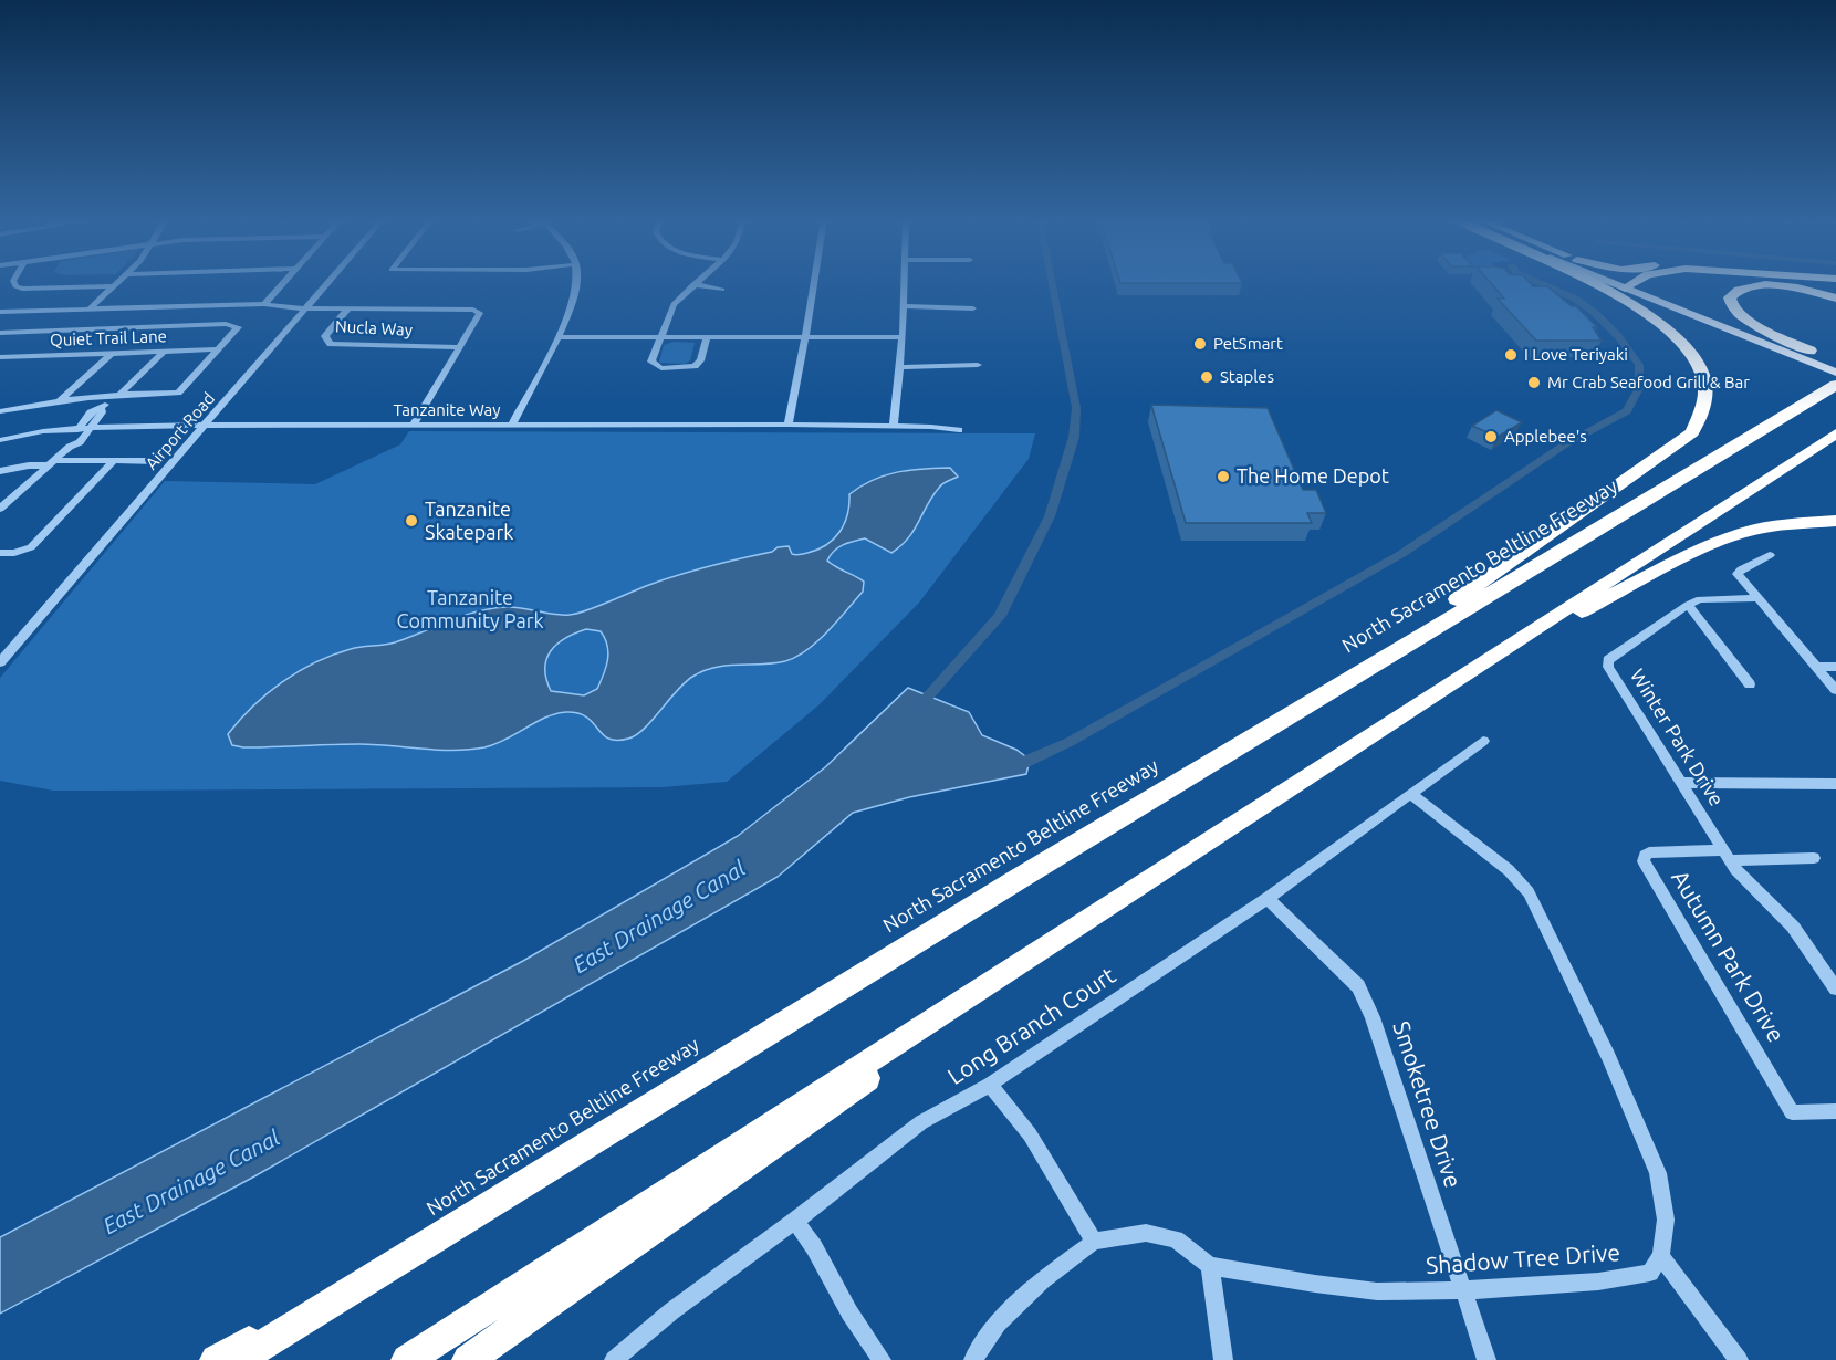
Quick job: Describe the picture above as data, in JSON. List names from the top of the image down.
{
  "streets": {
    "highway": ["North Sacramento Beltline Freeway"],
    "street": [
      "Nucla Way",
      "Quiet Trail Lane",
      "Tanzanite Way",
      "Airport Road",
      "Winter Park Drive",
      "Autumn Park Drive",
      "Long Branch Court",
      "Smoketree Drive",
      "Shadow Tree Drive"
    ]
  },
  "crossings": [
    ["Tanzanite Way", "Airport Road"],
    ["Winter Park Drive", "Autumn Park Drive"],
    ["Long Branch Court", "Smoketree Drive"],
    ["Smoketree Drive", "Shadow Tree Drive"]
  ],
  "water": ["East Drainage Canal"],
  "parks": ["Tanzanite Community Park"],
  "places": [
    "PetSmart",
    "I Love Teriyaki",
    "Staples",
    "Mr Crab Seafood Grill & Bar",
    "Applebee's",
    "The Home Depot",
    "Tanzanite Skatepark"
  ]
}
